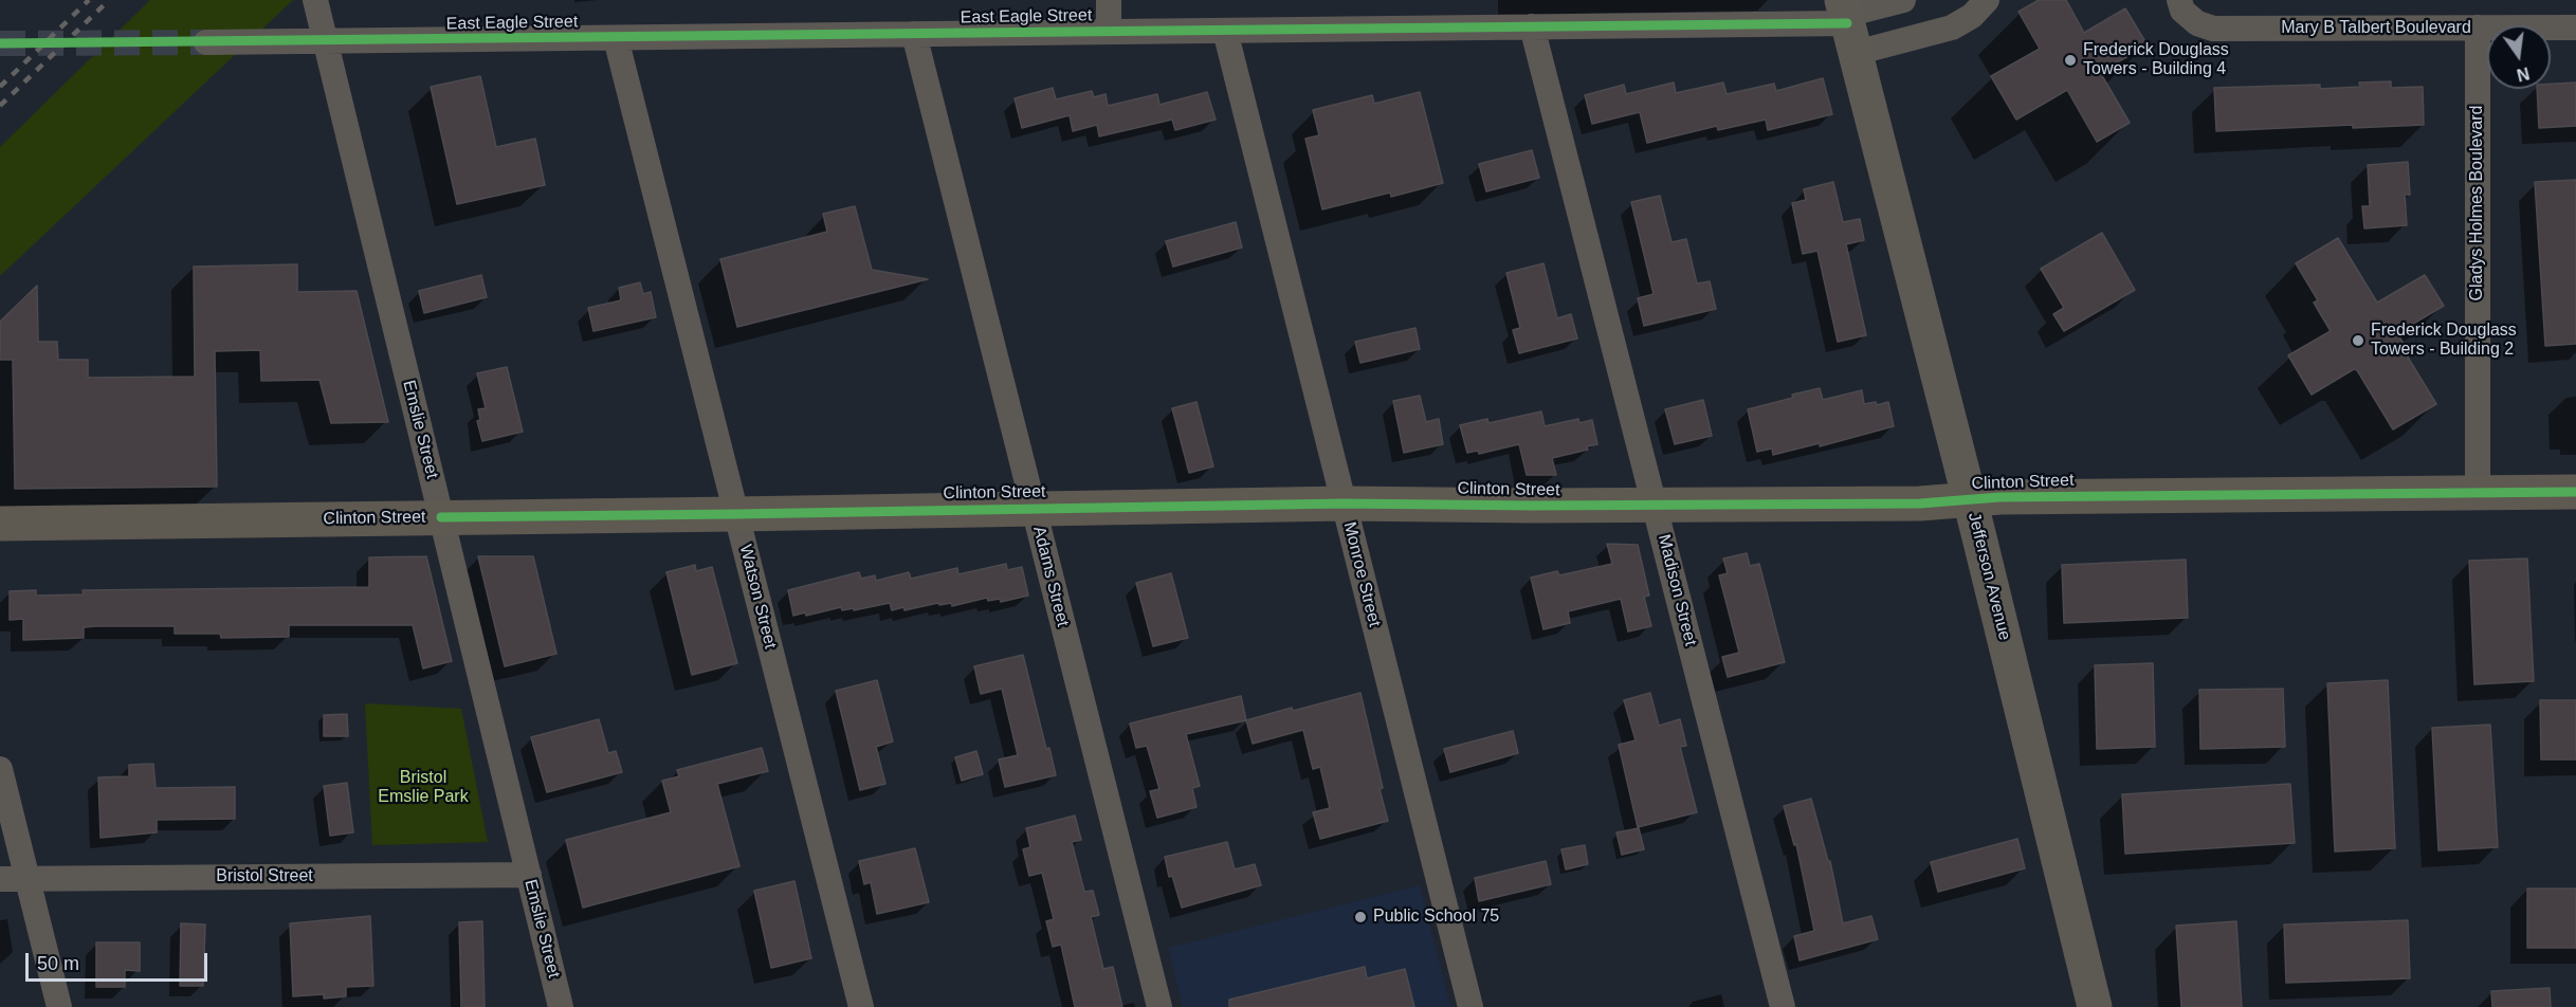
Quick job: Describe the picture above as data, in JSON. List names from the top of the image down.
{
  "streets": {
    "main road": ["Clinton Street"],
    "street": [
      "East Eagle Street",
      "Mary B Talbert Boulevard",
      "Gladys Holmes Boulevard",
      "Emslie Street",
      "Monroe Street",
      "Adams Street",
      "Jefferson Avenue",
      "Madison Street",
      "Watson Street",
      "Bristol Street"
    ]
  },
  "crossings": [
    ["East Eagle Street", "Emslie Street"],
    ["East Eagle Street", "Monroe Street"],
    ["East Eagle Street", "Adams Street"],
    ["East Eagle Street", "Jefferson Avenue"],
    ["East Eagle Street", "Madison Street"],
    ["East Eagle Street", "Watson Street"],
    ["Mary B Talbert Boulevard", "Gladys Holmes Boulevard"],
    ["Gladys Holmes Boulevard", "Clinton Street"],
    ["Emslie Street", "Clinton Street"],
    ["Emslie Street", "Bristol Street"],
    ["Clinton Street", "Monroe Street"],
    ["Clinton Street", "Adams Street"],
    ["Clinton Street", "Jefferson Avenue"],
    ["Clinton Street", "Madison Street"],
    ["Clinton Street", "Watson Street"]
  ],
  "parks": ["Bristol Emslie Park"],
  "places": ["Frederick Douglass Towers - Building 4", "Frederick Douglass Towers - Building 2", "Public School 75"],
  "scale_bar": "50 m",
  "north": "bottom"
}
